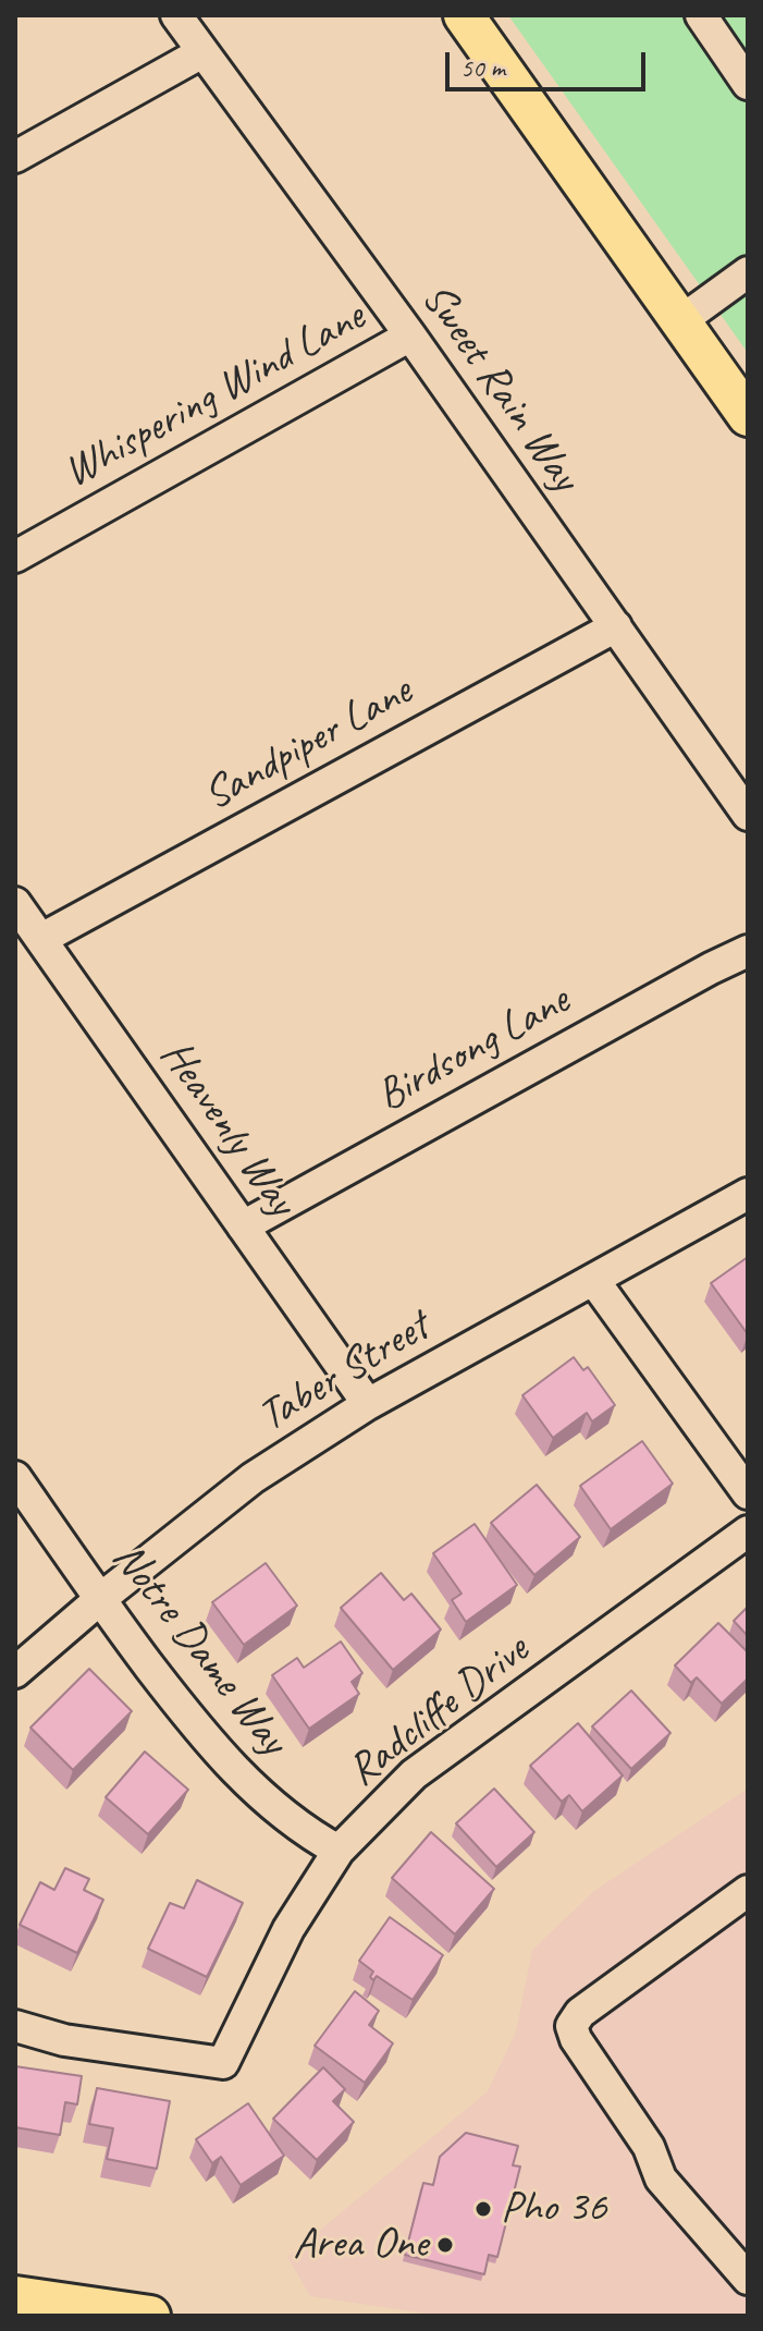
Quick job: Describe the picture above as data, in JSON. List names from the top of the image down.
{
  "streets": {
    "street": [
      "Sweet Rain Way",
      "Whispering Wind Lane",
      "Sandpiper Lane",
      "Birdsong Lane",
      "Heavenly Way",
      "Taber Street",
      "Notre Dame Way",
      "Radcliffe Drive"
    ]
  },
  "crossings": [
    ["Sweet Rain Way", "Whispering Wind Lane"],
    ["Sweet Rain Way", "Sandpiper Lane"],
    ["Sandpiper Lane", "Heavenly Way"],
    ["Birdsong Lane", "Heavenly Way"],
    ["Heavenly Way", "Taber Street"],
    ["Taber Street", "Notre Dame Way"],
    ["Notre Dame Way", "Radcliffe Drive"]
  ],
  "places": ["Pho 36", "Area One"],
  "scale_bar": "50 m"
}
